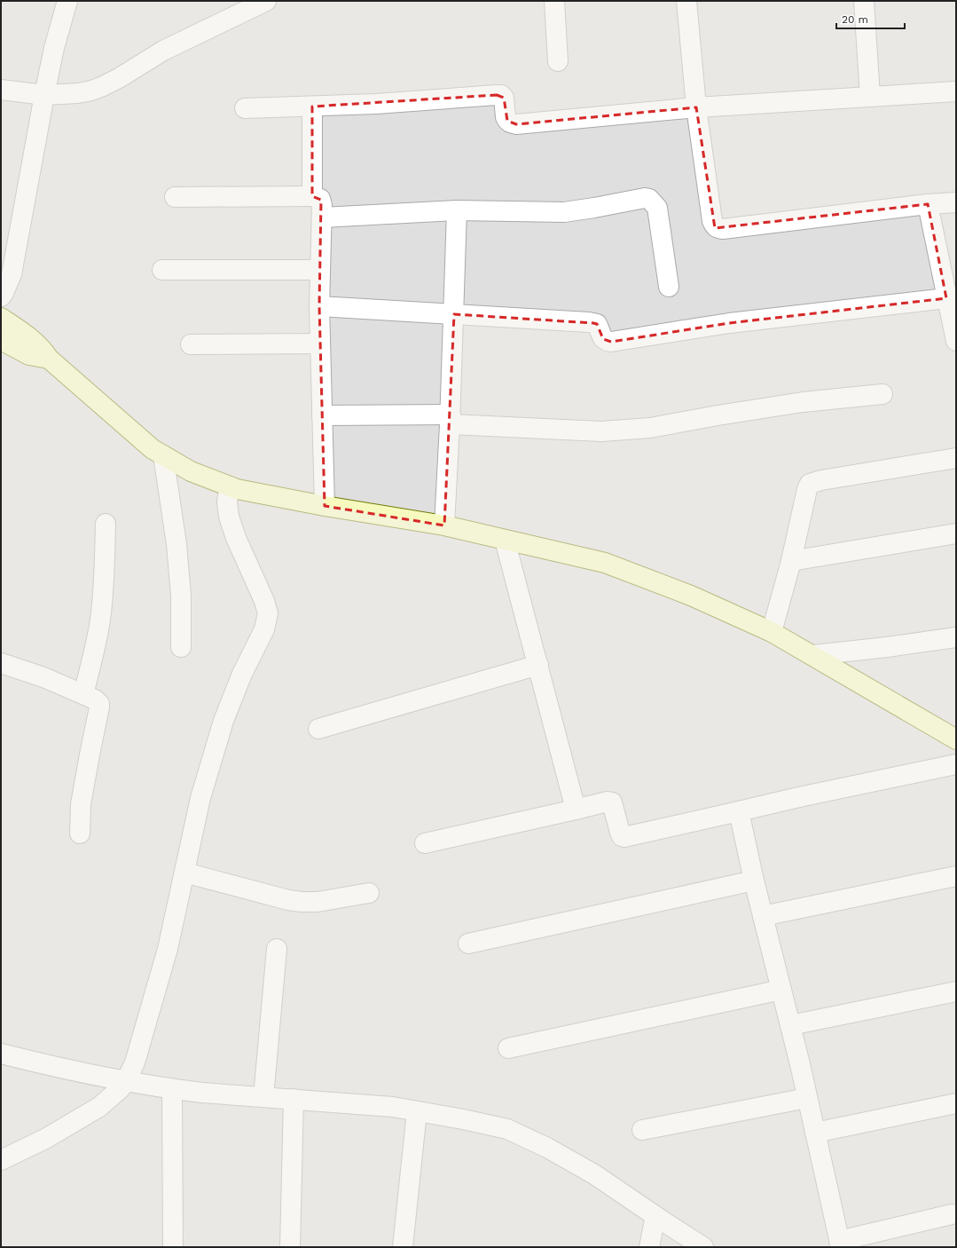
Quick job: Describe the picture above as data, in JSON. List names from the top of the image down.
{
  "scale_bar": "20 m"
}
